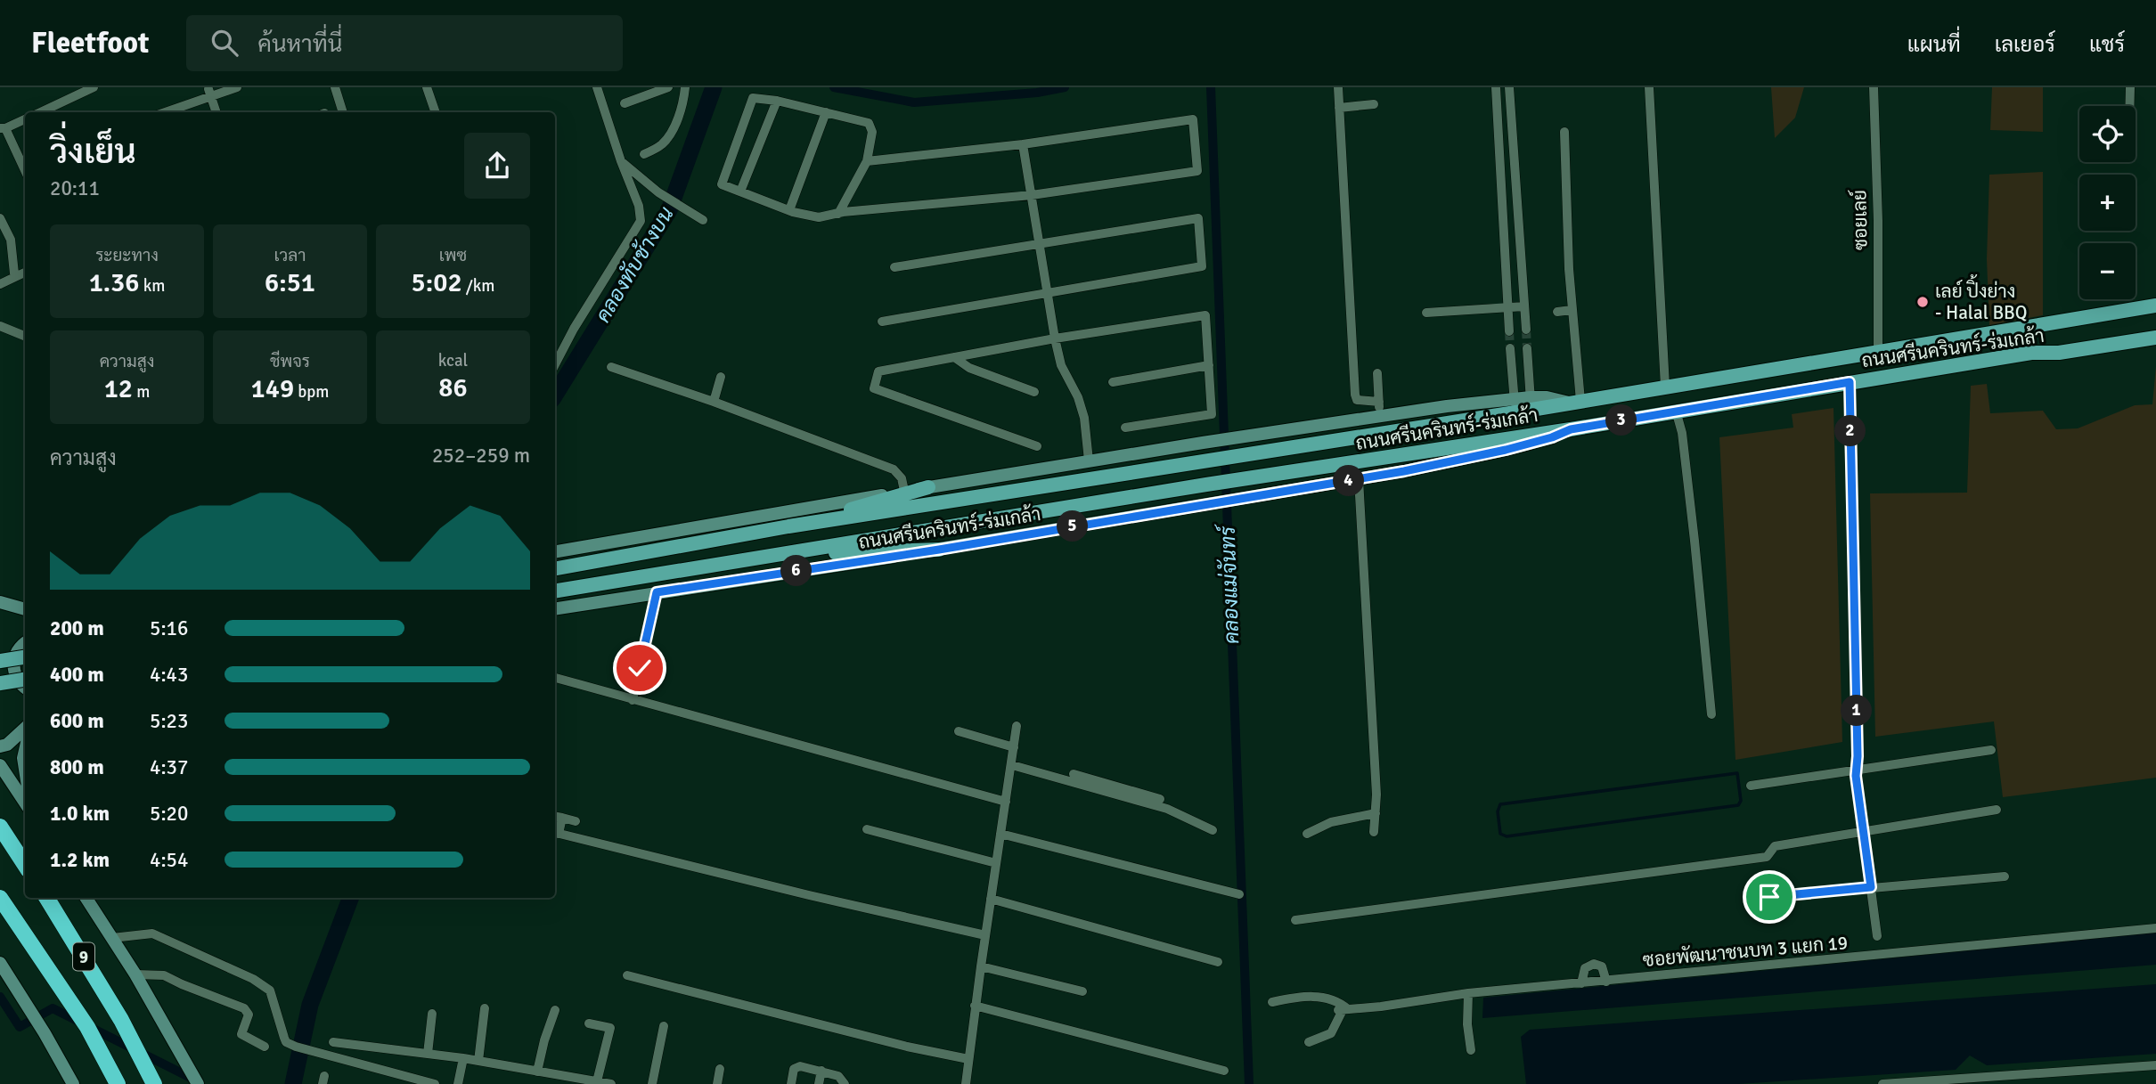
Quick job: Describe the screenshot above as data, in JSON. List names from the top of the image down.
{
  "streets": {
    "highway": ["9"],
    "main road": ["ถนนศรีนครินทร์-ร่มเกล้า"],
    "street": ["ซอยเลย์", "ซอยพัฒนาชนบท 3 แยก 19"]
  },
  "crossings": [
    ["ซอยเลย์", "ถนนศรีนครินทร์-ร่มเกล้า"]
  ],
  "water": ["คลองทับช้างบน", "คลองแม่จันทร์"],
  "places": ["เลย์ ปิ้งย่าง - Halal BBQ"],
  "page": {
    "header": "Fleetfoot",
    "search": "ค้นหาที่นี่",
    "nav": ["แผนที่", "เลเยอร์", "แชร์"],
    "map_buttons": ["+", "−"],
    "heading": ["วิ่งเย็น", "20:11"],
    "stats": [
      ["ระยะทาง", "1.36 km"],
      ["เวลา", "6:51"],
      ["เพซ", "5:02 /km"],
      ["ความสูง", "12 m"],
      ["ชีพจร", "149 bpm"],
      ["kcal", "86"]
    ],
    "pins": [
      "3",
      "2",
      "4",
      "5",
      "6",
      "1"
    ],
    "chart": ["ความสูง", "252–259 m"],
    "list": [
      {
        "name": "200 m",
        "note": "5:16"
      },
      {
        "name": "400 m",
        "note": "4:43"
      },
      {
        "name": "600 m",
        "note": "5:23"
      },
      {
        "name": "800 m",
        "note": "4:37"
      },
      {
        "name": "1.0 km",
        "note": "5:20"
      },
      {
        "name": "1.2 km",
        "note": "4:54"
      }
    ]
  }
}
